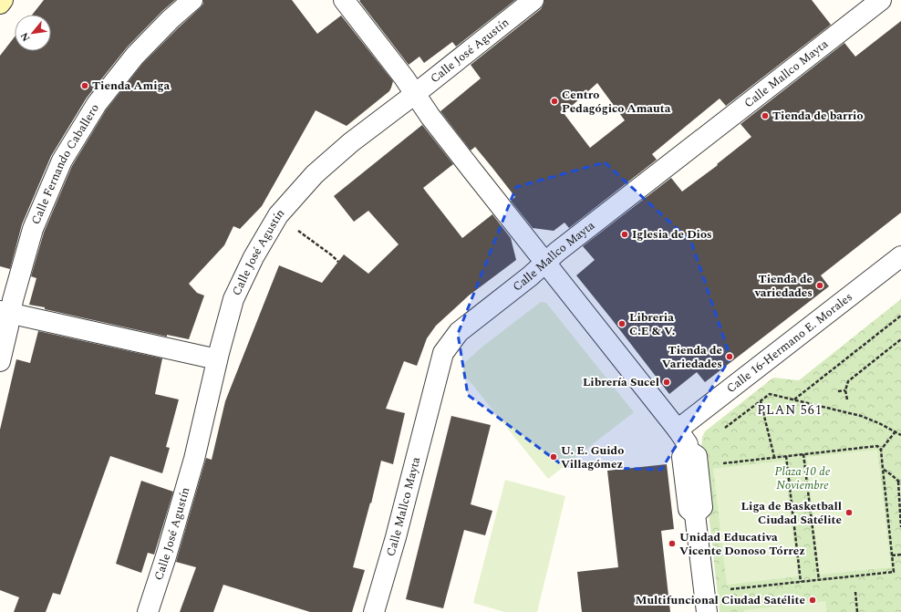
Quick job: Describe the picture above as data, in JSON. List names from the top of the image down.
{
  "streets": {
    "street": [
      "Calle José Agustín",
      "Calle Mallco Mayta",
      "Calle Fernando Caballero",
      "Calle 16-Hermano E. Morales"
    ]
  },
  "districts": ["PLAN 561"],
  "parks": ["Plaza 10 de Noviembre"],
  "places": [
    "Tienda Amiga",
    "Centro Pedagógico Amauta",
    "Tienda de barrio",
    "Iglesia de Dios",
    "Tienda de variedades",
    "Libreria C.E & V.",
    "Tienda de Variedades",
    "Librería Sucel",
    "U. E. Guido Villagómez",
    "Liga de Basketball Ciudad Satélite",
    "Unidad Educativa Vicente Donoso Tórrez",
    "Multifuncional Ciudad Satélite"
  ],
  "north": "bottom left"
}
